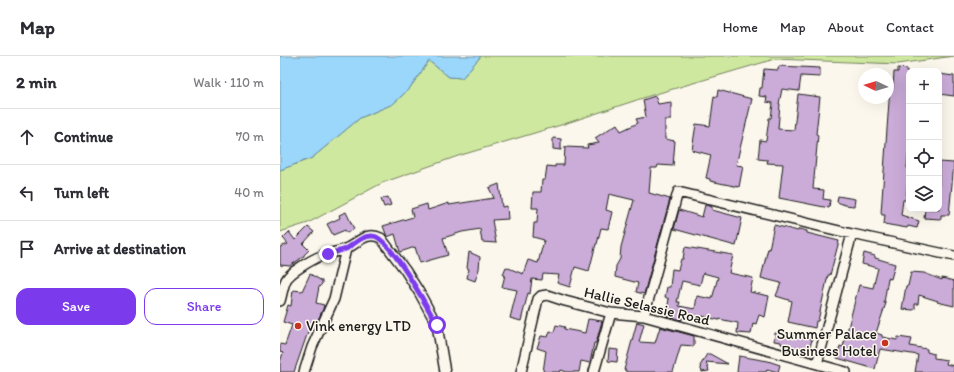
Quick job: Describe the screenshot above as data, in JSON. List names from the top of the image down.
{
  "streets": {
    "street": ["Hallie Selassie Road"]
  },
  "places": ["Vink energy LTD", "Summer Palace Business Hotel"],
  "north": "left",
  "page": {
    "header": "Map",
    "nav": [
      "Home",
      "Map",
      "About",
      "Contact"
    ],
    "heading": ["2 min", "Walk · 110 m"],
    "map_buttons": ["+", "−"],
    "list": [
      ["Continue", "70 m"],
      ["Turn left", "40 m"],
      "Arrive at destination"
    ],
    "buttons": ["Save", "Share"]
  }
}
